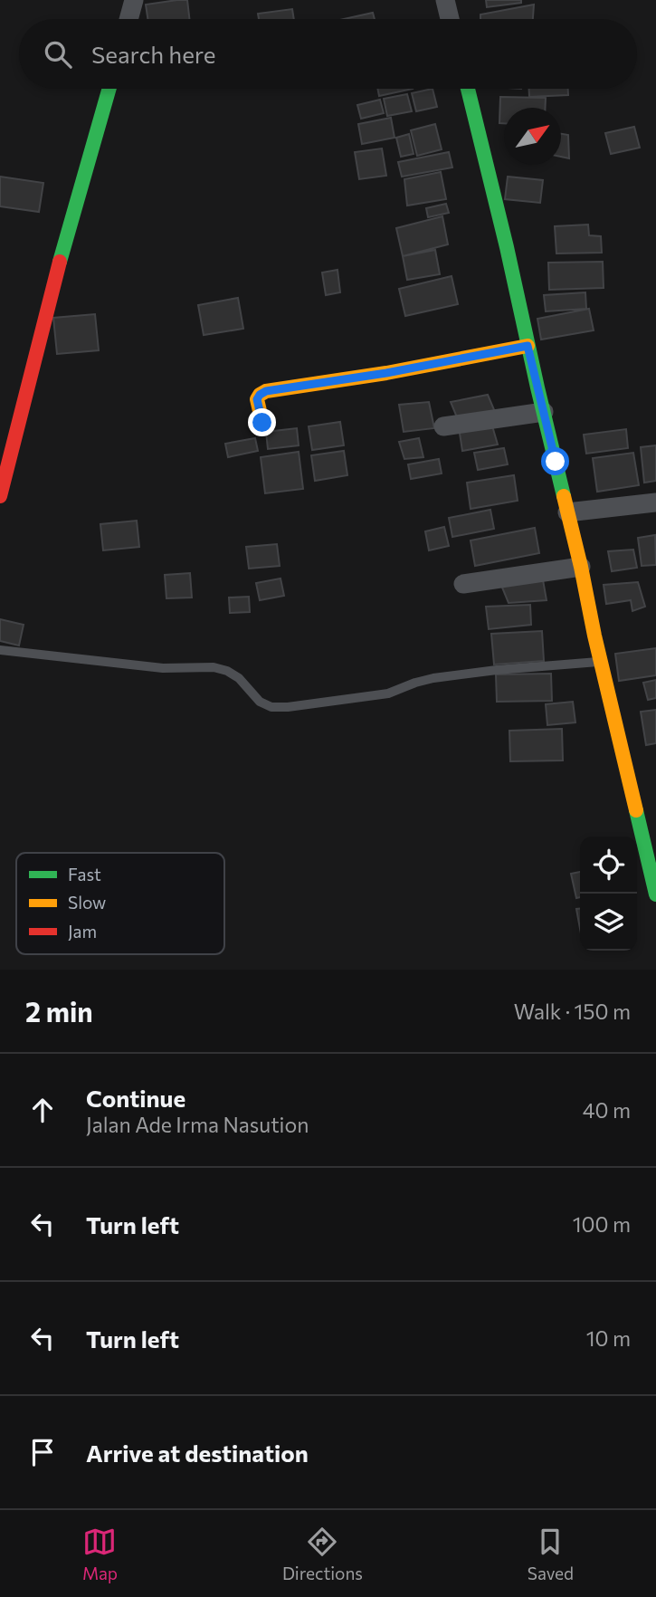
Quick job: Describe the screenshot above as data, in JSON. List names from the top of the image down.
{
  "legend": ["Fast", "Slow", "Jam"],
  "north": "top right",
  "page": {
    "search": "Search here",
    "heading": ["2 min", "Walk · 150 m"],
    "list": [
      ["Continue", "Jalan Ade Irma Nasution", "40 m"],
      ["Turn left", "100 m"],
      ["Turn left", "10 m"],
      "Arrive at destination"
    ],
    "nav": ["Map", "Directions", "Saved"]
  }
}
